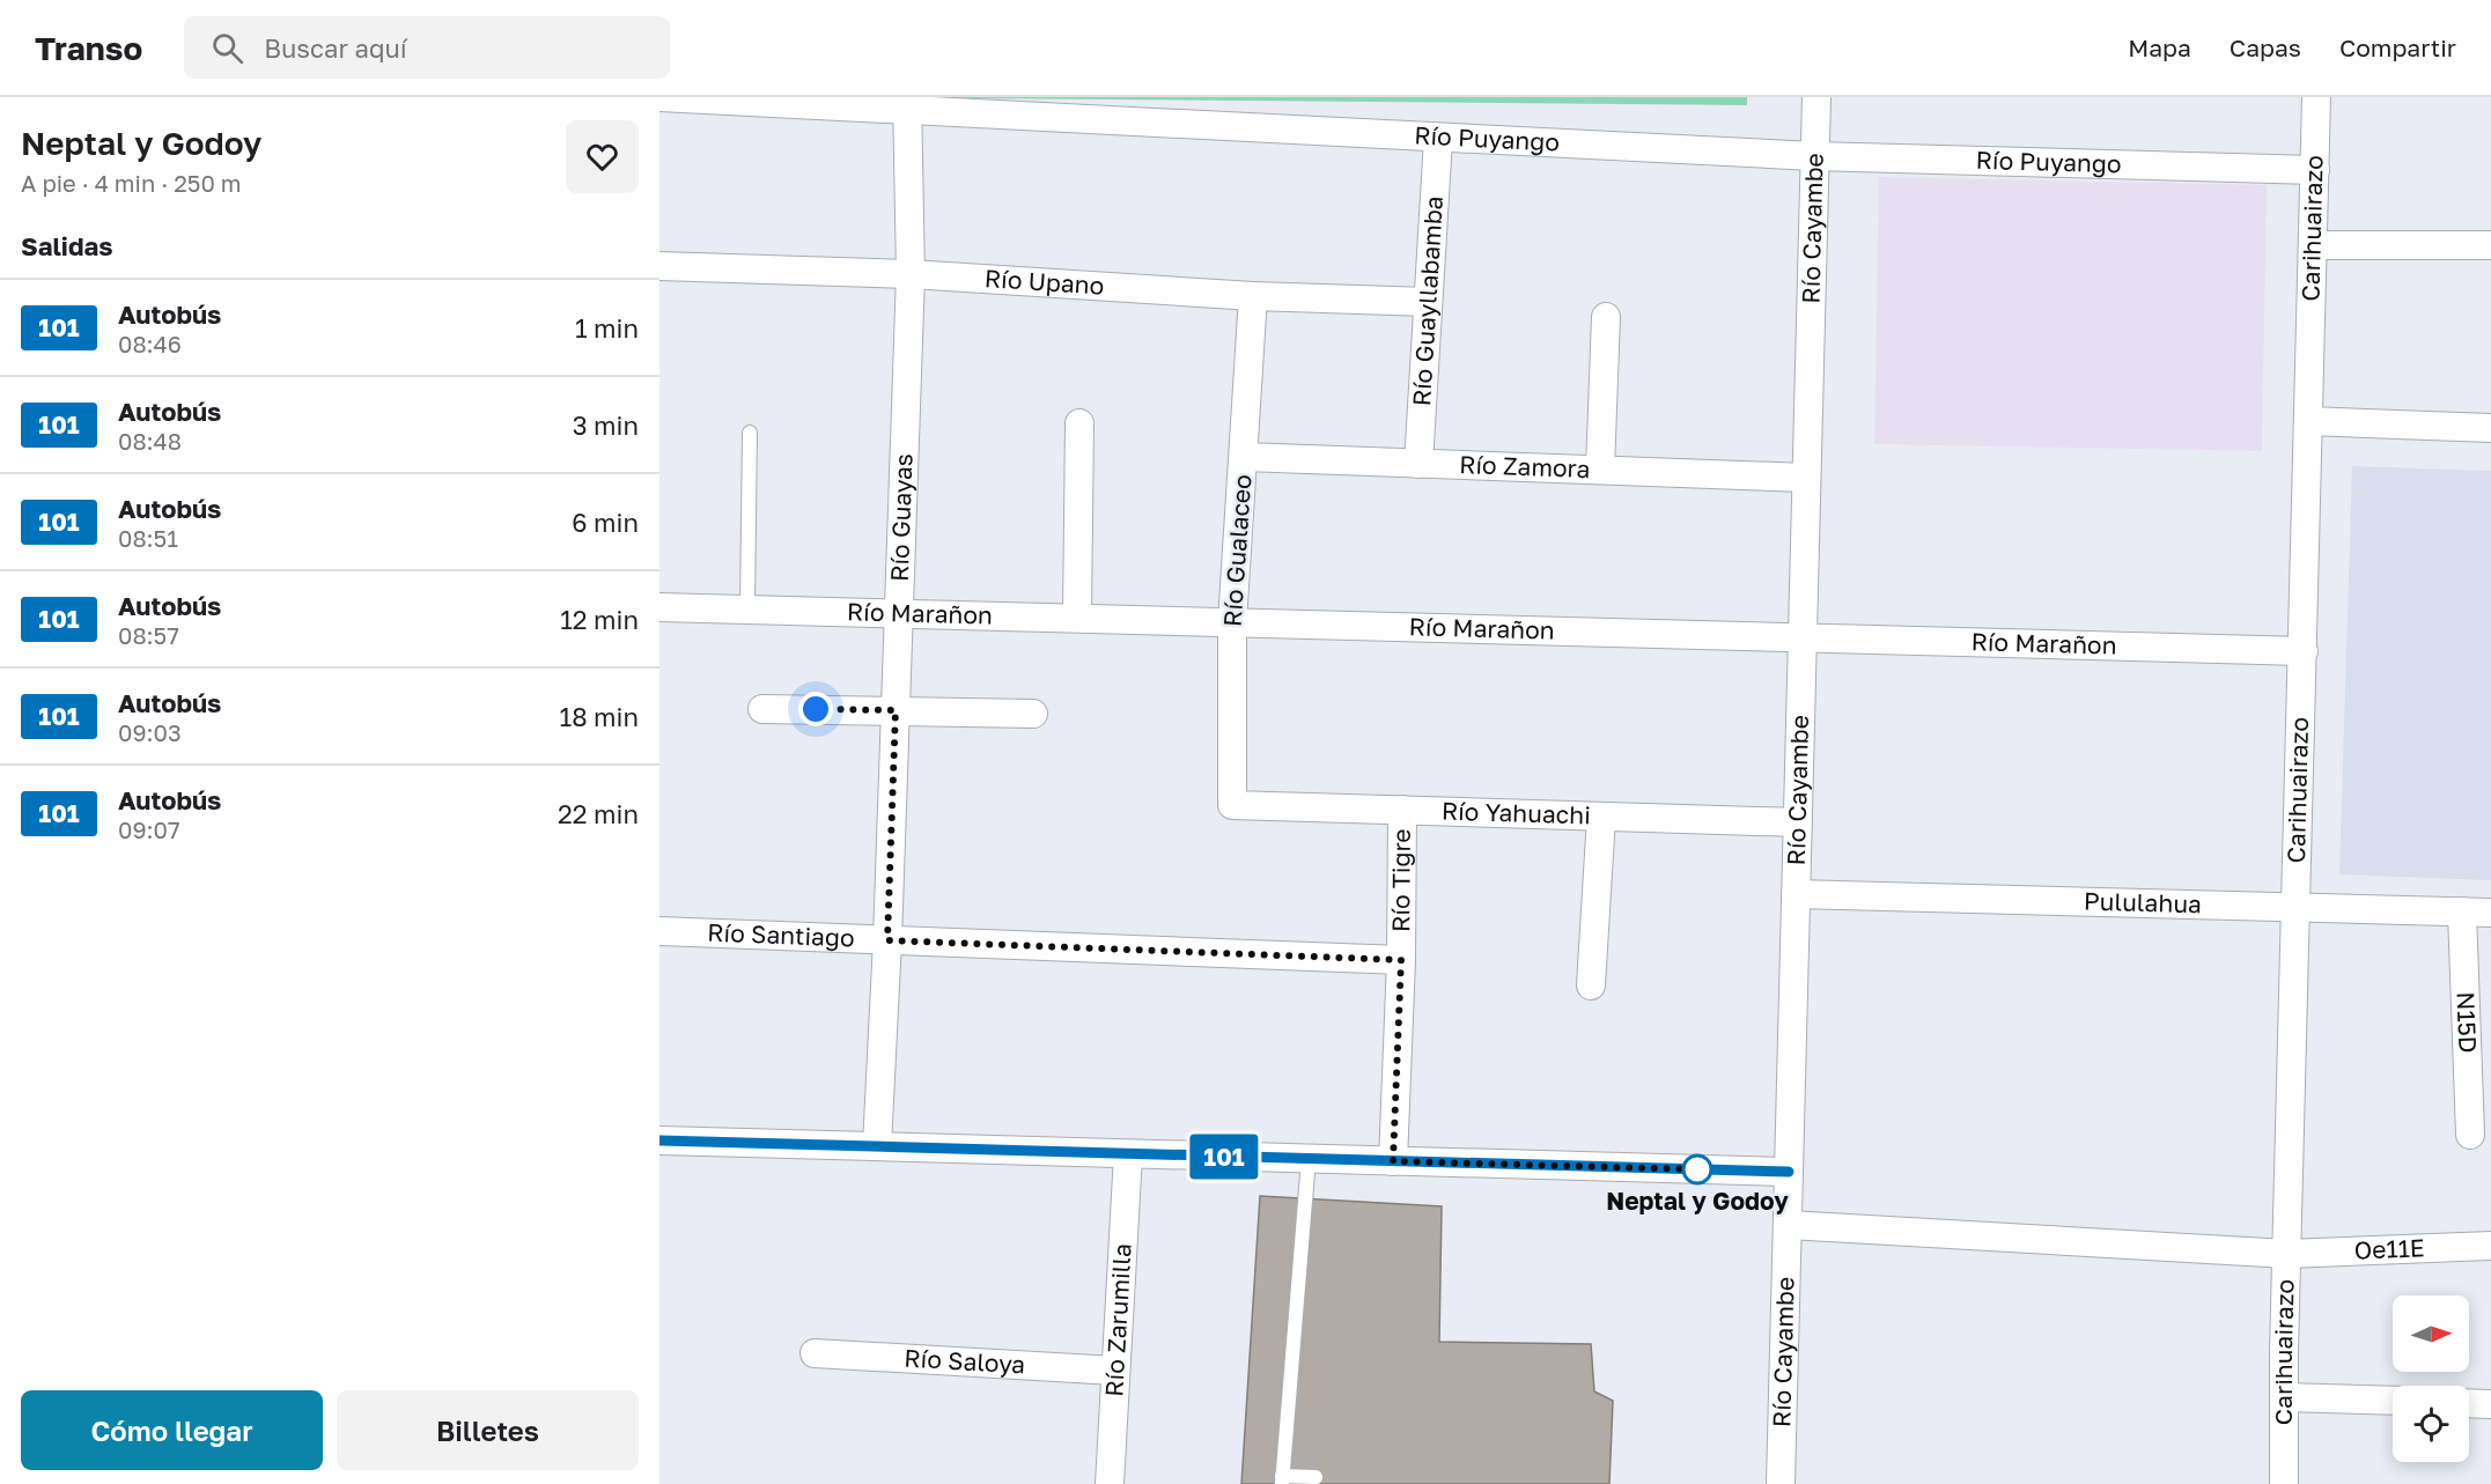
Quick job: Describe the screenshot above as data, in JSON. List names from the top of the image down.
{
  "streets": {
    "street": [
      "Río Puyango",
      "Río Cayambe",
      "Carihuairazo",
      "Río Upano",
      "Río Guayllabamba",
      "Río Zamora",
      "Río Guayas",
      "Río Gualaceo",
      "Río Marañon",
      "Río Yahuachi",
      "Río Tigre",
      "Pululahua",
      "Río Santiago",
      "N15D",
      "Oe11E",
      "Río Zarumilla",
      "Río Saloya"
    ]
  },
  "crossings": [
    ["Río Puyango", "Río Cayambe"],
    ["Río Puyango", "Carihuairazo"],
    ["Río Puyango", "Río Guayllabamba"],
    ["Río Puyango", "Río Guayas"],
    ["Río Cayambe", "Río Zamora"],
    ["Río Cayambe", "Río Marañon"],
    ["Río Cayambe", "Río Yahuachi"],
    ["Río Cayambe", "Pululahua"],
    ["Río Cayambe", "Oe11E"],
    ["Carihuairazo", "Río Marañon"],
    ["Carihuairazo", "Pululahua"],
    ["Carihuairazo", "Oe11E"],
    ["Río Upano", "Río Guayllabamba"],
    ["Río Upano", "Río Guayas"],
    ["Río Upano", "Río Gualaceo"],
    ["Río Guayllabamba", "Río Zamora"],
    ["Río Zamora", "Río Gualaceo"],
    ["Río Guayas", "Río Marañon"],
    ["Río Guayas", "Río Santiago"],
    ["Río Gualaceo", "Río Marañon"],
    ["Río Gualaceo", "Río Yahuachi"],
    ["Río Yahuachi", "Río Tigre"],
    ["Río Tigre", "Río Santiago"],
    ["Pululahua", "N15D"],
    ["Río Zarumilla", "Río Saloya"]
  ],
  "places": ["Neptal y Godoy"],
  "lines": ["bus line 101"],
  "north": "right",
  "page": {
    "header": "Transo",
    "search": "Buscar aquí",
    "nav": ["Mapa", "Capas", "Compartir"],
    "heading": [
      ["Neptal y Godoy", "A pie · 4 min · 250 m"],
      "Salidas"
    ],
    "on_map": "101",
    "list": [
      {
        "mark": "101",
        "name": "Autobús",
        "note": "08:46",
        "value": "1 min"
      },
      {
        "mark": "101",
        "name": "Autobús",
        "note": "08:48",
        "value": "3 min"
      },
      {
        "mark": "101",
        "name": "Autobús",
        "note": "08:51",
        "value": "6 min"
      },
      {
        "mark": "101",
        "name": "Autobús",
        "note": "08:57",
        "value": "12 min"
      },
      {
        "mark": "101",
        "name": "Autobús",
        "note": "09:03",
        "value": "18 min"
      },
      {
        "mark": "101",
        "name": "Autobús",
        "note": "09:07",
        "value": "22 min"
      }
    ],
    "buttons": ["Cómo llegar", "Billetes"]
  }
}
